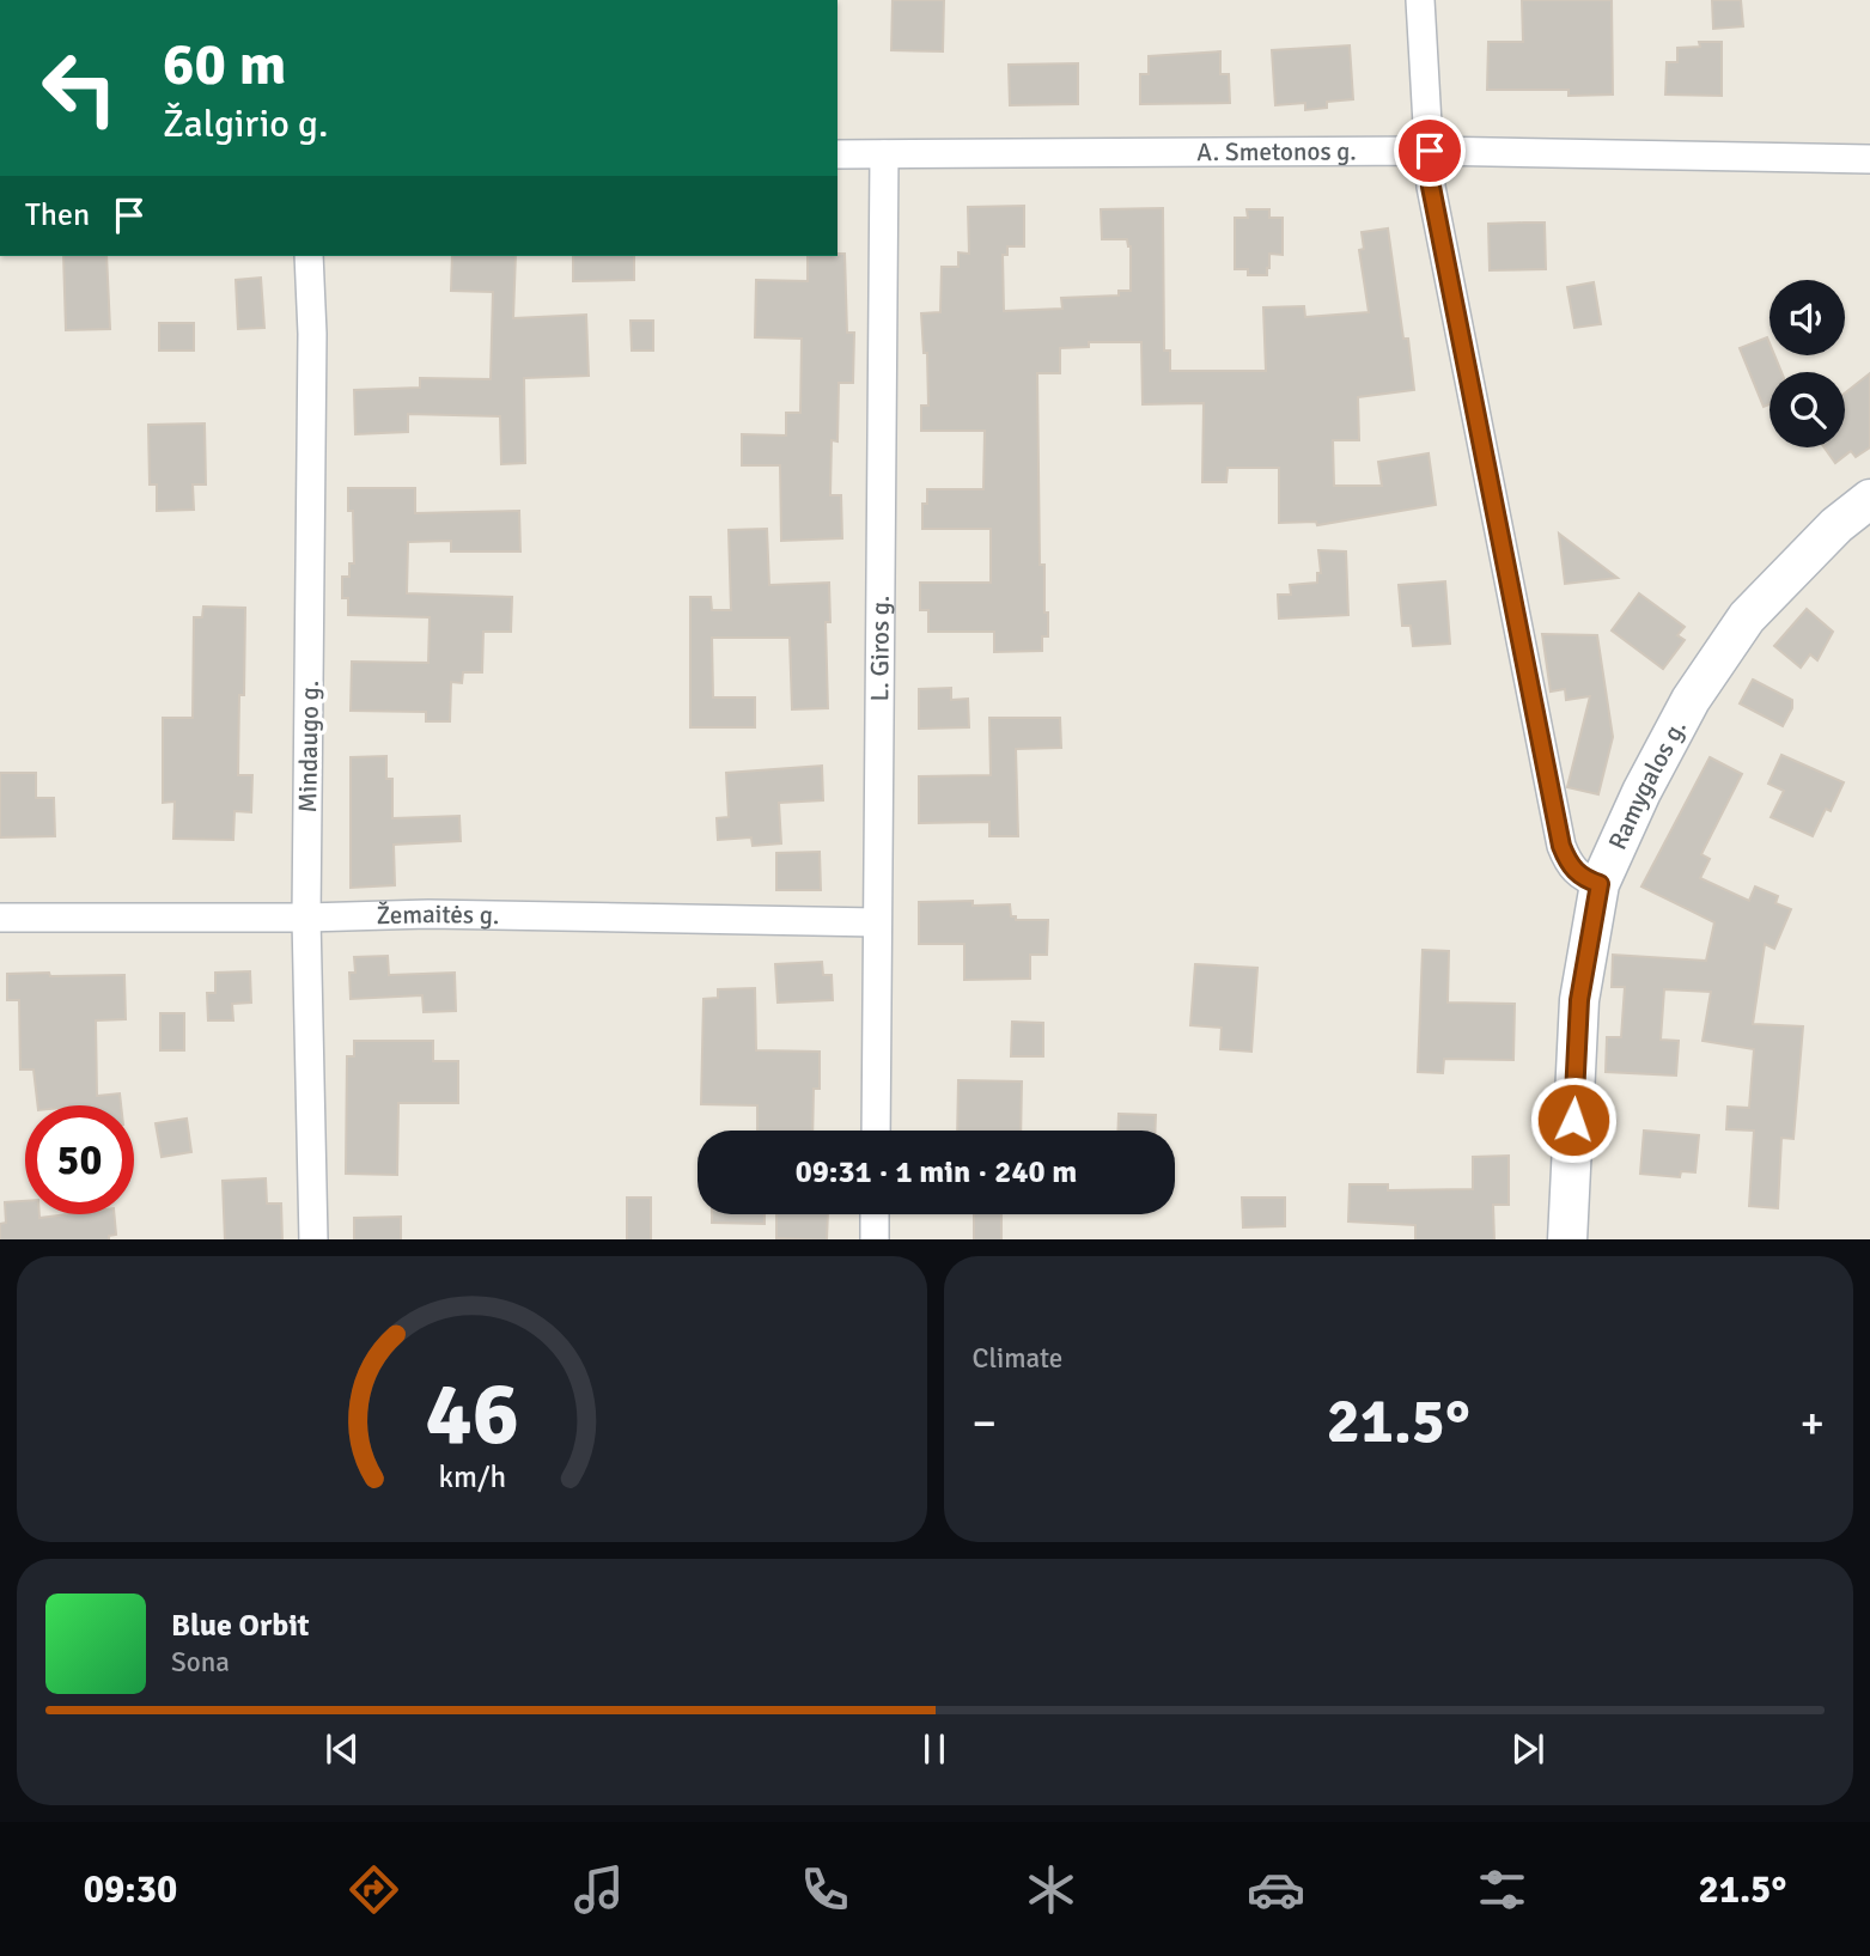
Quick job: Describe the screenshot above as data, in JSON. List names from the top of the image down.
{
  "streets": {
    "main road": ["Ramygalos g."],
    "street": [
      "A. Smetonos g.",
      "L. Giros g.",
      "Mindaugo g.",
      "Žemaitės g."
    ]
  },
  "crossings": [
    ["A. Smetonos g.", "L. Giros g."],
    ["L. Giros g.", "Žemaitės g."],
    ["Mindaugo g.", "Žemaitės g."]
  ],
  "page": {
    "turn": ["60 m", "Žalgirio g."],
    "then": "Then",
    "limit": "50",
    "trip": "09:31 · 1 min · 240 m",
    "tile": "Climate",
    "heat": ["−", "21.5°", "+"],
    "song": ["Blue Orbit", "Sona"],
    "tabs": ["09:30", "21.5°"],
    "gauge": ["46", "km/h"]
  }
}
